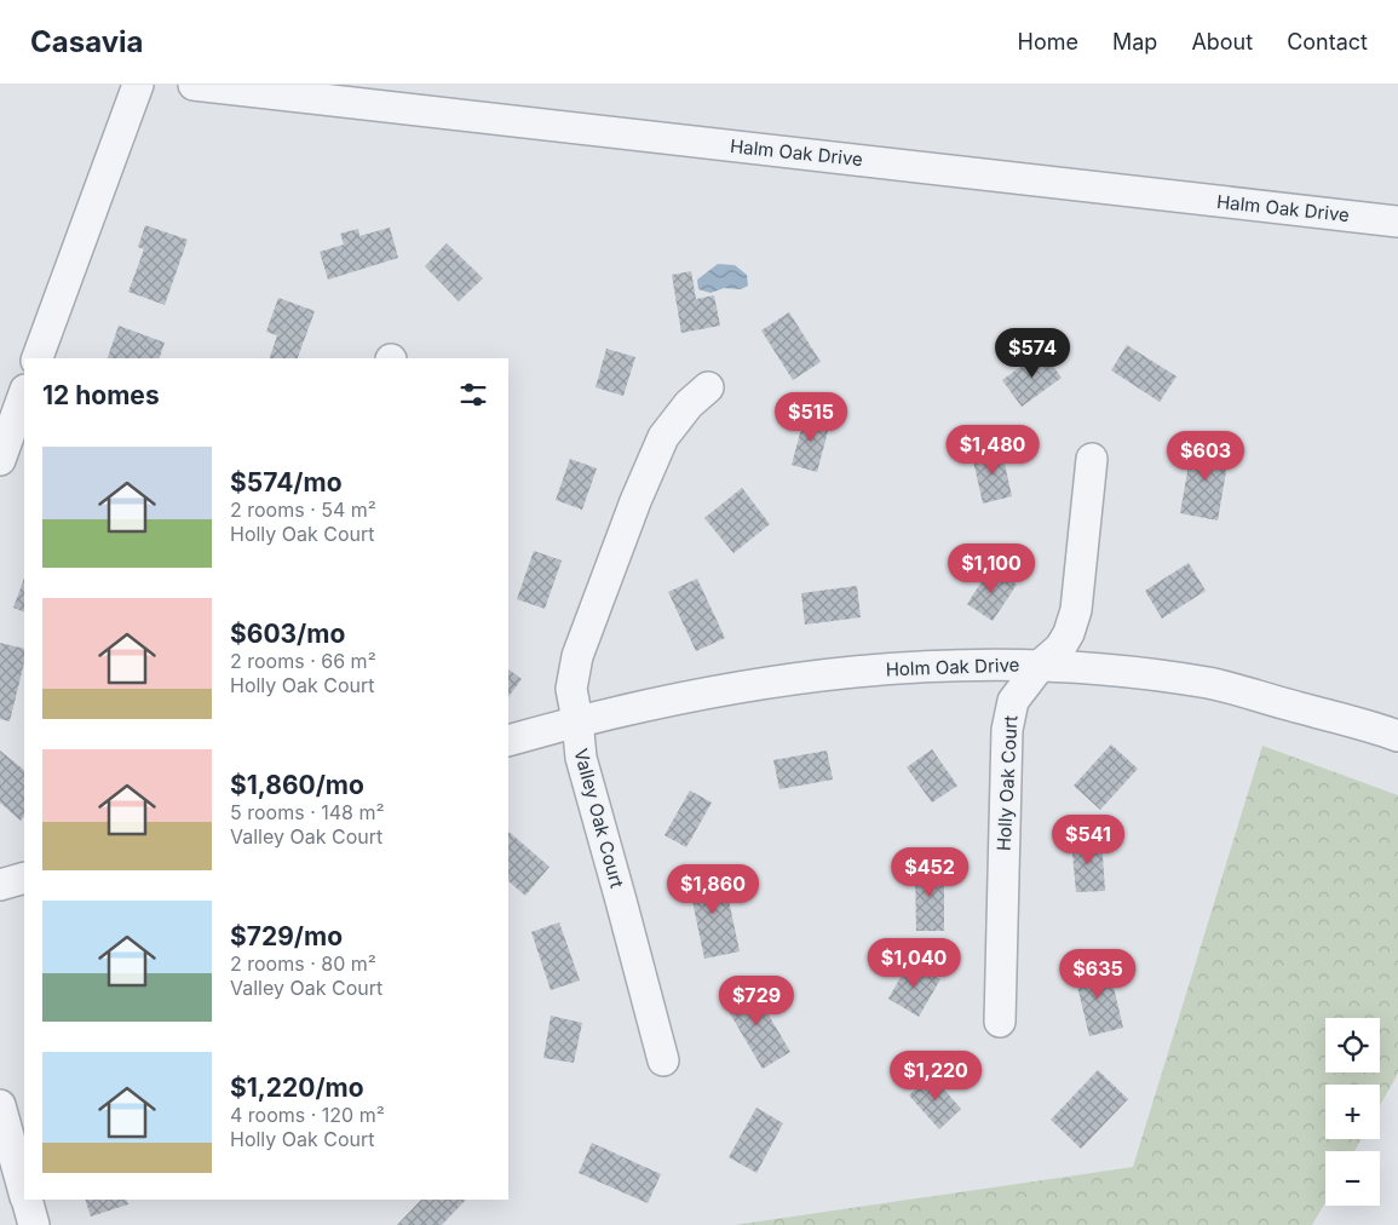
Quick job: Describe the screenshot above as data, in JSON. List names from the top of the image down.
{
  "streets": {
    "street": [
      "Halm Oak Drive",
      "Holm Oak Drive",
      "Holly Oak Court",
      "Valley Oak Court"
    ]
  },
  "crossings": [
    ["Holm Oak Drive", "Holly Oak Court"],
    ["Holm Oak Drive", "Valley Oak Court"]
  ],
  "page": {
    "header": "Casavia",
    "nav": [
      "Home",
      "Map",
      "About",
      "Contact"
    ],
    "price": [
      "$574",
      "$515",
      "$1,480",
      "$603",
      "$1,100",
      "$541",
      "$452",
      "$1,860",
      "$1,040",
      "$635",
      "$729",
      "$1,220"
    ],
    "heading": "12 homes",
    "list": [
      {
        "name": "$574/mo",
        "note": "2 rooms · 54 m² · Holly Oak Court"
      },
      {
        "name": "$603/mo",
        "note": "2 rooms · 66 m² · Holly Oak Court"
      },
      {
        "name": "$1,860/mo",
        "note": "5 rooms · 148 m² · Valley Oak Court"
      },
      {
        "name": "$729/mo",
        "note": "2 rooms · 80 m² · Valley Oak Court"
      },
      {
        "name": "$1,220/mo",
        "note": "4 rooms · 120 m² · Holly Oak Court"
      }
    ],
    "map_buttons": ["+", "−"]
  }
}
